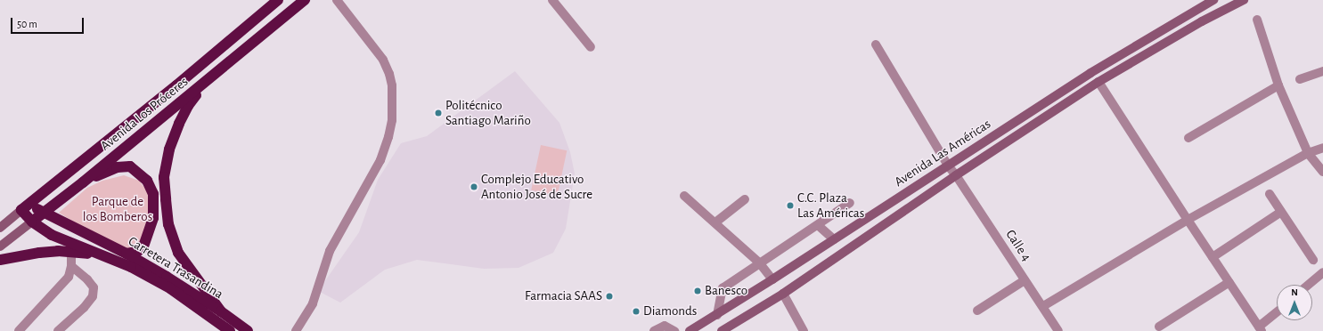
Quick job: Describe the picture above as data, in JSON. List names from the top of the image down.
{
  "streets": {
    "highway": ["Avenida Los Próceres", "Carretera Trasandina"],
    "street": ["Avenida Las Américas", "Calle 4"]
  },
  "crossings": [
    ["Avenida Los Próceres", "Carretera Trasandina"],
    ["Avenida Las Américas", "Calle 4"]
  ],
  "parks": ["Parque de los Bomberos"],
  "places": [
    "Politécnico Santiago Mariño",
    "Complejo Educativo Antonio José de Sucre",
    "C.C. Plaza Las Américas",
    "Banesco",
    "Farmacia SAAS",
    "Diamonds"
  ],
  "scale_bar": "50 m",
  "north": "top"
}
